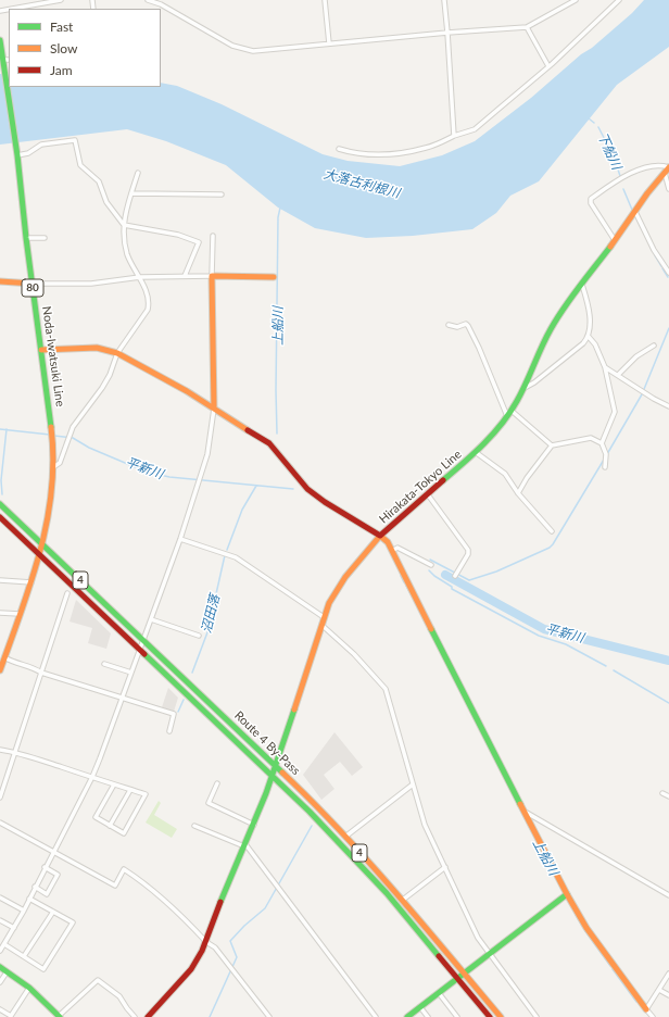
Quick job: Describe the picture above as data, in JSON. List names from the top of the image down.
{
  "streets": {
    "main road": [
      "80",
      "Noda-Iwatsuki Line",
      "Hirakata-Tokyo Line",
      "4",
      "Route 4 By-Pass"
    ]
  },
  "crossings": [
    ["Noda-Iwatsuki Line", "Hirakata-Tokyo Line"],
    ["Noda-Iwatsuki Line", "Route 4 By-Pass"]
  ],
  "water": [
    "下船川",
    "大落古利根川",
    "上船川",
    "平新川",
    "沼田落"
  ],
  "legend": ["Fast", "Slow", "Jam"]
}
